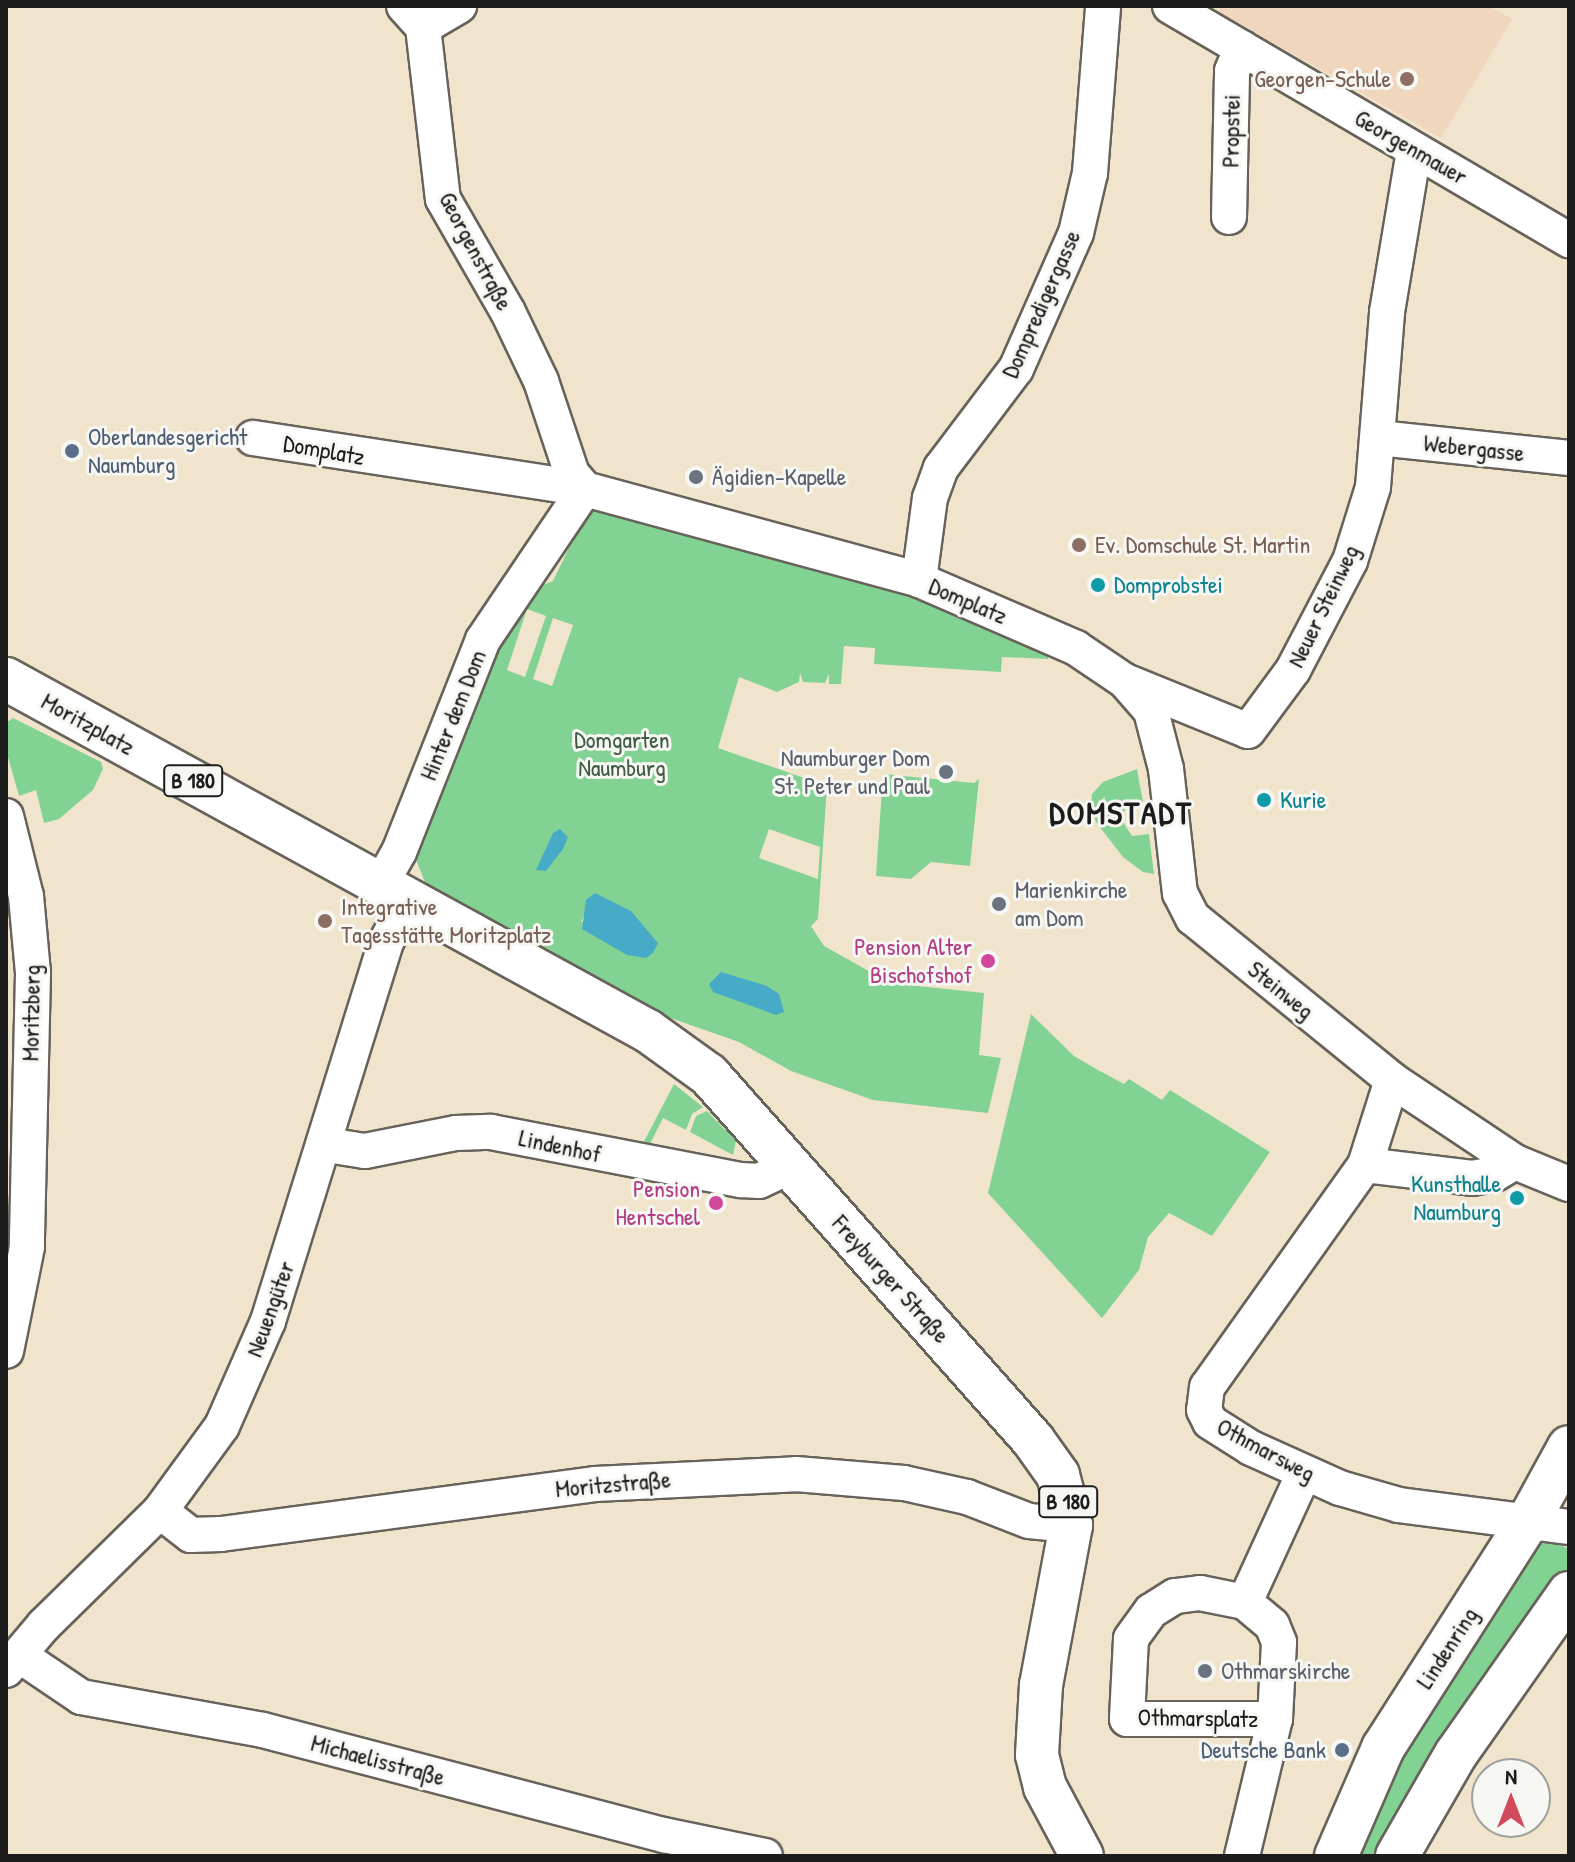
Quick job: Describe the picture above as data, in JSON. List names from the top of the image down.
{
  "streets": {
    "main road": [
      "Moritzplatz",
      "B 180",
      "Freyburger Straße",
      "Lindenring"
    ],
    "street": [
      "Propstei",
      "Georgenmauer",
      "Georgenstraße",
      "Dompredigergasse",
      "Webergasse",
      "Domplatz",
      "Neuer Steinweg",
      "Hinter dem Dom",
      "Steinweg",
      "Moritzberg",
      "Lindenhof",
      "Neuengüter",
      "Othmarsweg",
      "Moritzstraße",
      "Othmarsplatz",
      "Michaelisstraße"
    ]
  },
  "crossings": [
    ["Propstei", "Georgenmauer"],
    ["Georgenmauer", "Neuer Steinweg"],
    ["Georgenstraße", "Domplatz"],
    ["Georgenstraße", "Hinter dem Dom"],
    ["Dompredigergasse", "Domplatz"],
    ["Webergasse", "Neuer Steinweg"],
    ["Domplatz", "Neuer Steinweg"],
    ["Domplatz", "Hinter dem Dom"],
    ["Domplatz", "Steinweg"],
    ["Hinter dem Dom", "Moritzplatz"],
    ["Hinter dem Dom", "Freyburger Straße"],
    ["Hinter dem Dom", "Neuengüter"],
    ["Moritzplatz", "Freyburger Straße"],
    ["Moritzplatz", "Neuengüter"],
    ["Lindenhof", "Freyburger Straße"],
    ["Lindenhof", "Neuengüter"],
    ["Freyburger Straße", "Neuengüter"],
    ["Freyburger Straße", "Moritzstraße"],
    ["Neuengüter", "Moritzstraße"],
    ["Neuengüter", "Michaelisstraße"],
    ["Othmarsweg", "Lindenring"]
  ],
  "districts": ["DOMSTADT"],
  "parks": ["Domgarten Naumburg"],
  "places": [
    "Georgen-Schule",
    "Oberlandesgericht Naumburg",
    "Ägidien-Kapelle",
    "Ev. Domschule St. Martin",
    "Domprobstei",
    "Naumburger Dom St. Peter und Paul",
    "Kurie",
    "Marienkirche am Dom",
    "Integrative Tagesstätte Moritzplatz",
    "Pension Alter Bischofshof",
    "Kunsthalle Naumburg",
    "Pension Hentschel",
    "Othmarskirche",
    "Deutsche Bank"
  ],
  "north": "top"
}
